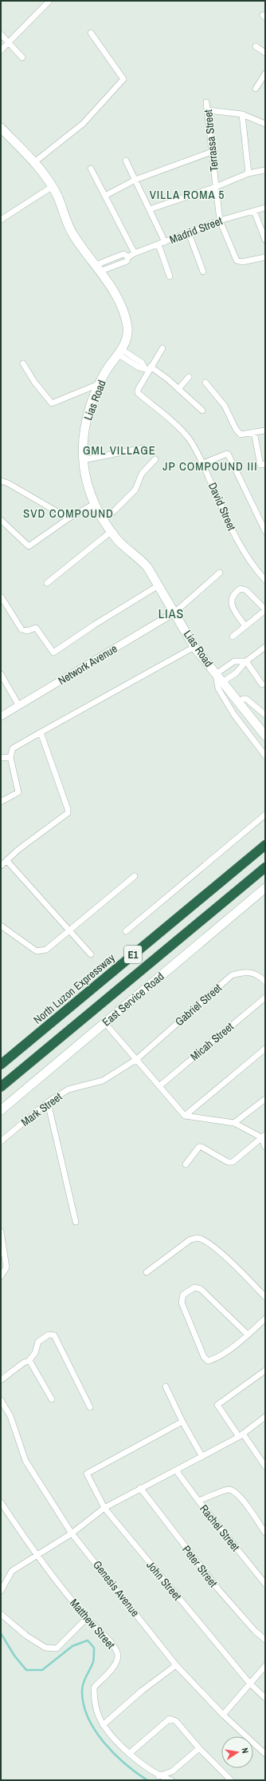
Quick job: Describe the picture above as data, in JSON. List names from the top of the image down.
{
  "streets": {
    "highway": ["E1", "North Luzon Expressway"],
    "main road": ["Lias Road", "East Service Road"],
    "street": [
      "Terrassa Street",
      "Madrid Street",
      "David Street",
      "Network Avenue",
      "Gabriel Street",
      "Micah Street",
      "Mark Street",
      "Rachel Street",
      "Peter Street",
      "John Street",
      "Genesis Avenue",
      "Matthew Street"
    ]
  },
  "crossings": [
    ["Terrassa Street", "Madrid Street"],
    ["Madrid Street", "Lias Road"],
    ["Lias Road", "Network Avenue"],
    ["Gabriel Street", "Mark Street"]
  ],
  "districts": [
    "VILLA ROMA 5",
    "GML VILLAGE",
    "JP COMPOUND III",
    "SVD COMPOUND",
    "LIAS"
  ],
  "north": "right"
}
